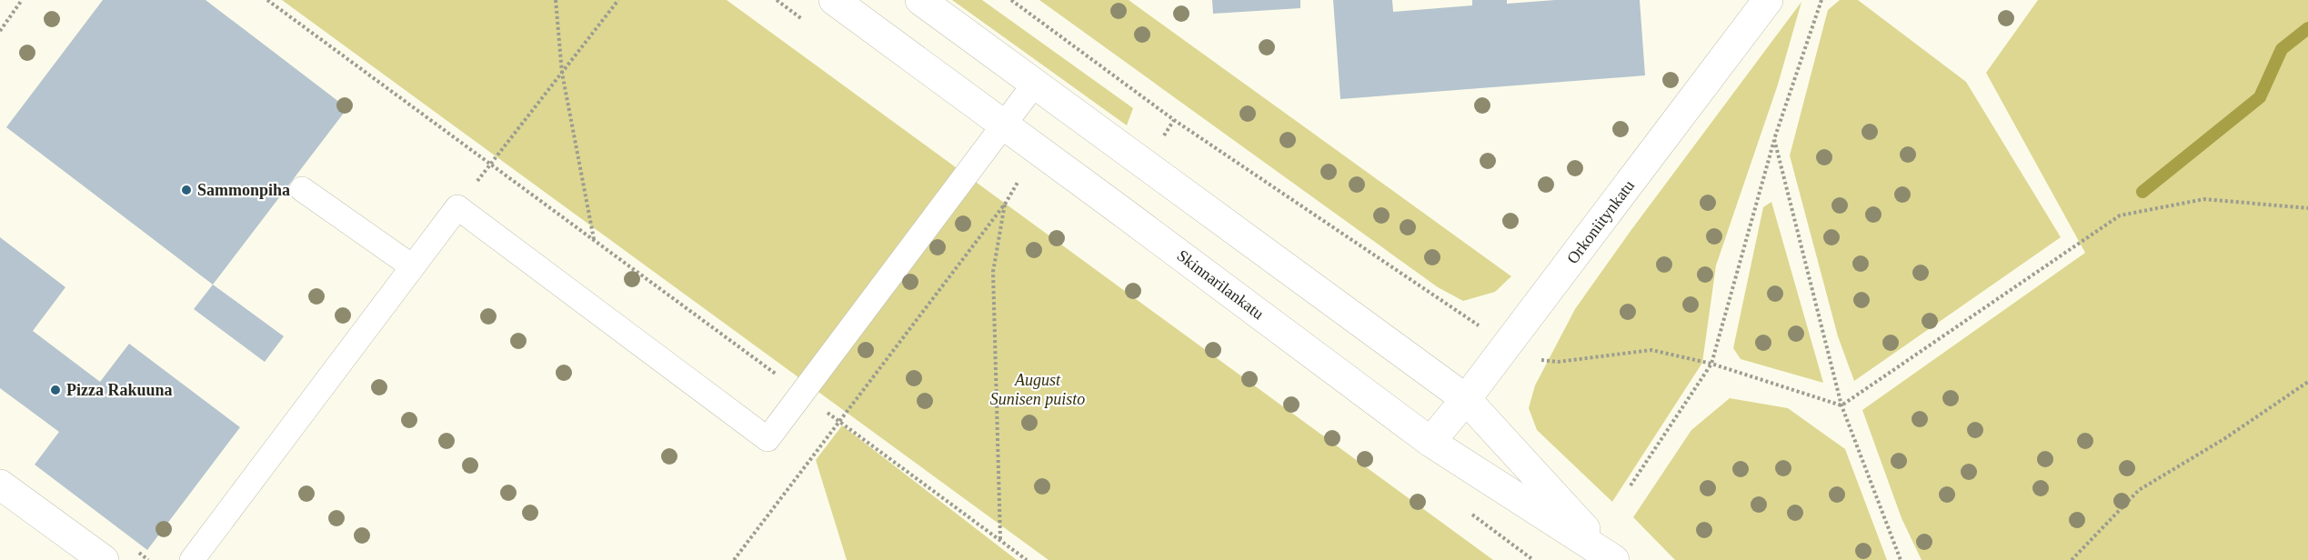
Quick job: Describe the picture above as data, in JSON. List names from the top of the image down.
{
  "streets": {
    "main road": ["Orkoniitynkatu", "Skinnarilankatu"]
  },
  "crossings": [
    ["Orkoniitynkatu", "Skinnarilankatu"]
  ],
  "parks": ["August Sunisen puisto"],
  "places": ["Sammonpiha", "Pizza Rakuuna"]
}
